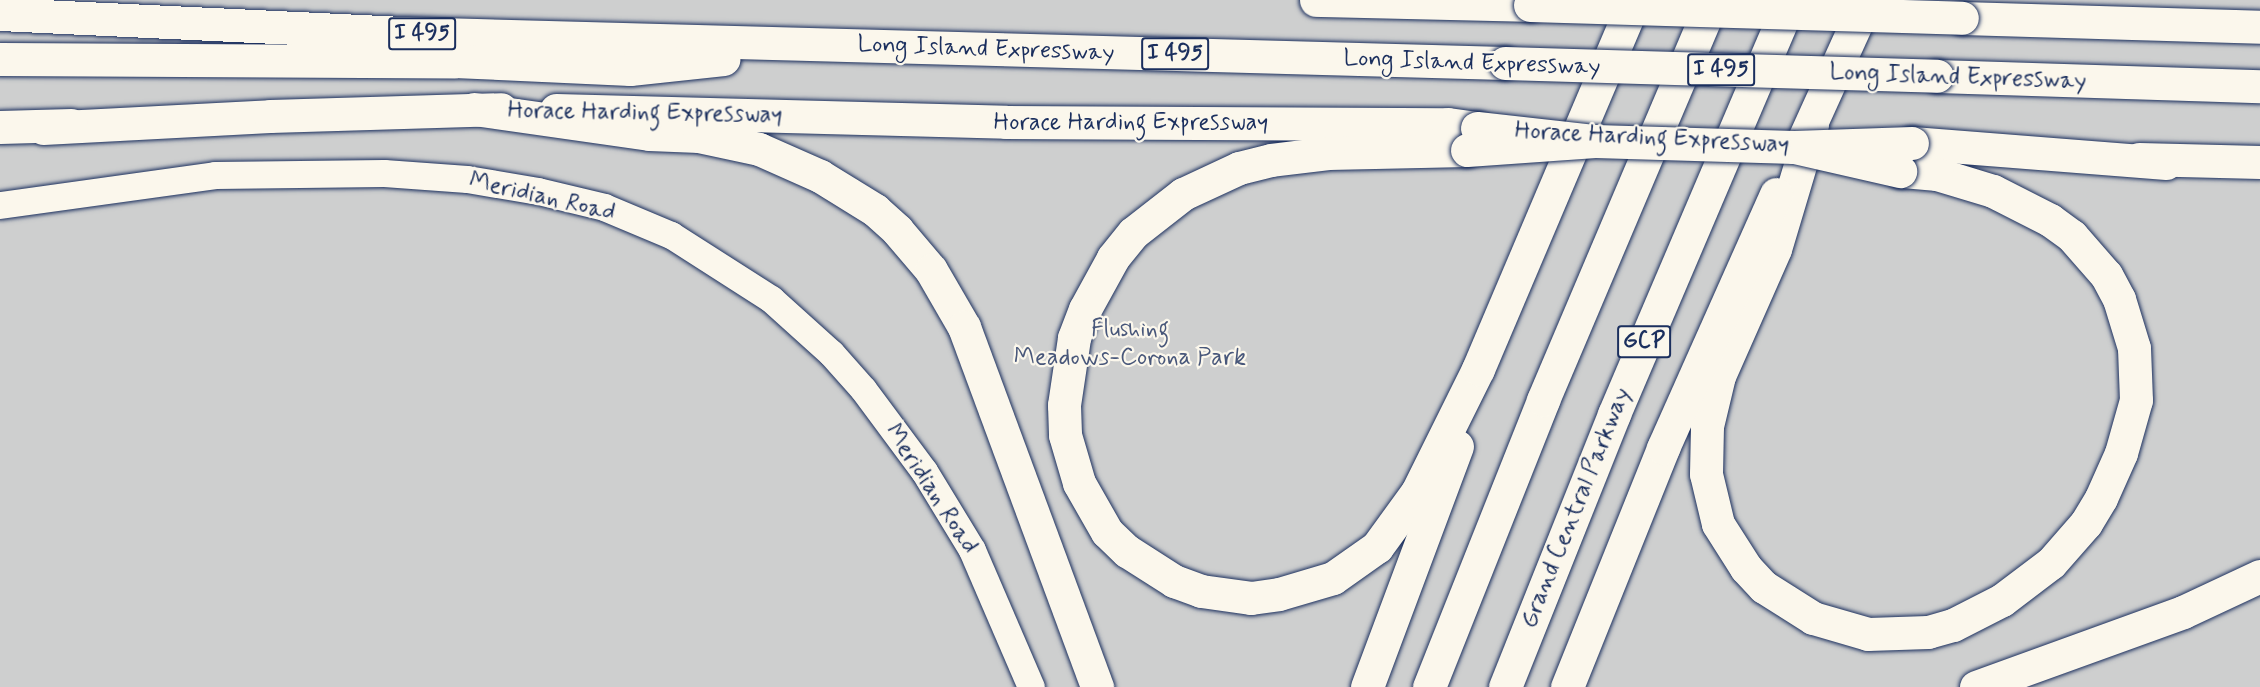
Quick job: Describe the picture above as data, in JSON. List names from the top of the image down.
{
  "streets": {
    "main road": [
      "I 495",
      "Long Island Expressway",
      "Horace Harding Expressway",
      "GCP",
      "Grand Central Parkway"
    ],
    "street": ["Meridian Road"]
  },
  "parks": ["Flushing Meadows-Corona Park"]
}
